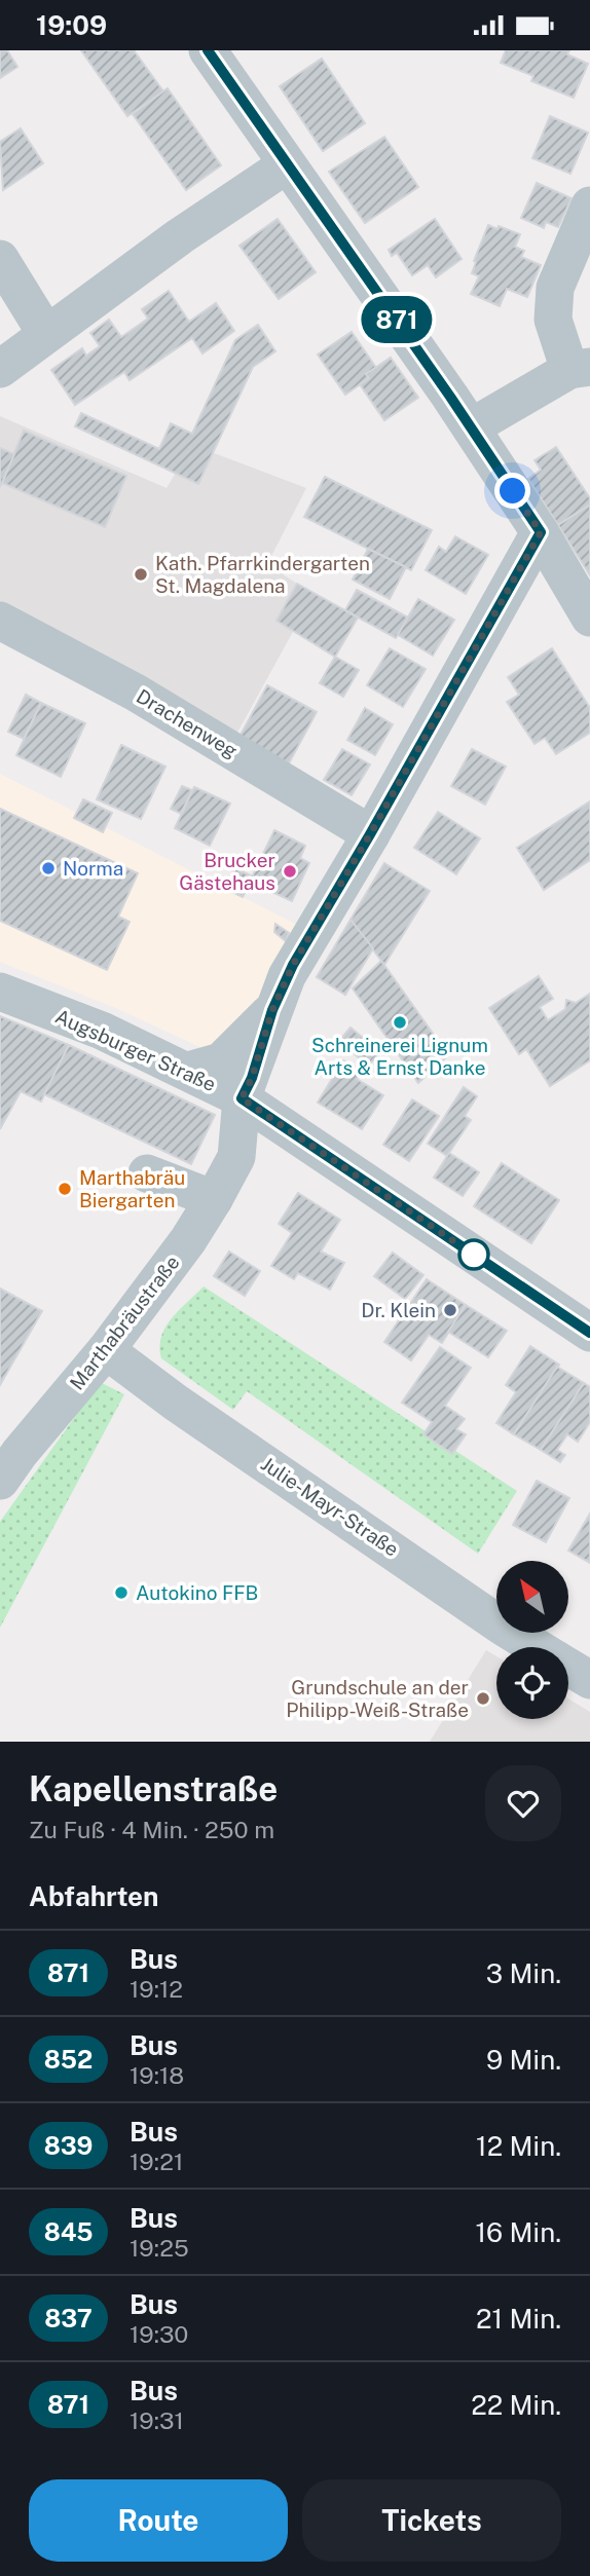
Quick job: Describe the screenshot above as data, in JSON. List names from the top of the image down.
{
  "streets": {
    "street": [
      "Drachenweg",
      "Augsburger Straße",
      "Marthabräustraße",
      "Julie-Mayr-Straße"
    ]
  },
  "crossings": [
    ["Augsburger Straße", "Marthabräustraße"],
    ["Marthabräustraße", "Julie-Mayr-Straße"]
  ],
  "places": [
    "Kath. Pfarrkindergarten St. Magdalena",
    "Norma",
    "Brucker Gästehaus",
    "Schreinerei Lignum Arts & Ernst Danke",
    "Marthabräu Biergarten",
    "Dr. Klein",
    "Autokino FFB",
    "Grundschule an der Philipp-Weiß-Straße"
  ],
  "lines": ["bus line 871"],
  "north": "top left",
  "page": {
    "status": "19:09",
    "on_map": "871",
    "heading": [
      ["Kapellenstraße", "Zu Fuß · 4 Min. · 250 m"],
      "Abfahrten"
    ],
    "list": [
      {
        "mark": "871",
        "name": "Bus",
        "note": "19:12",
        "value": "3 Min."
      },
      {
        "mark": "852",
        "name": "Bus",
        "note": "19:18",
        "value": "9 Min."
      },
      {
        "mark": "839",
        "name": "Bus",
        "note": "19:21",
        "value": "12 Min."
      },
      {
        "mark": "845",
        "name": "Bus",
        "note": "19:25",
        "value": "16 Min."
      },
      {
        "mark": "837",
        "name": "Bus",
        "note": "19:30",
        "value": "21 Min."
      },
      {
        "mark": "871",
        "name": "Bus",
        "note": "19:31",
        "value": "22 Min."
      }
    ],
    "buttons": ["Route", "Tickets"]
  }
}
